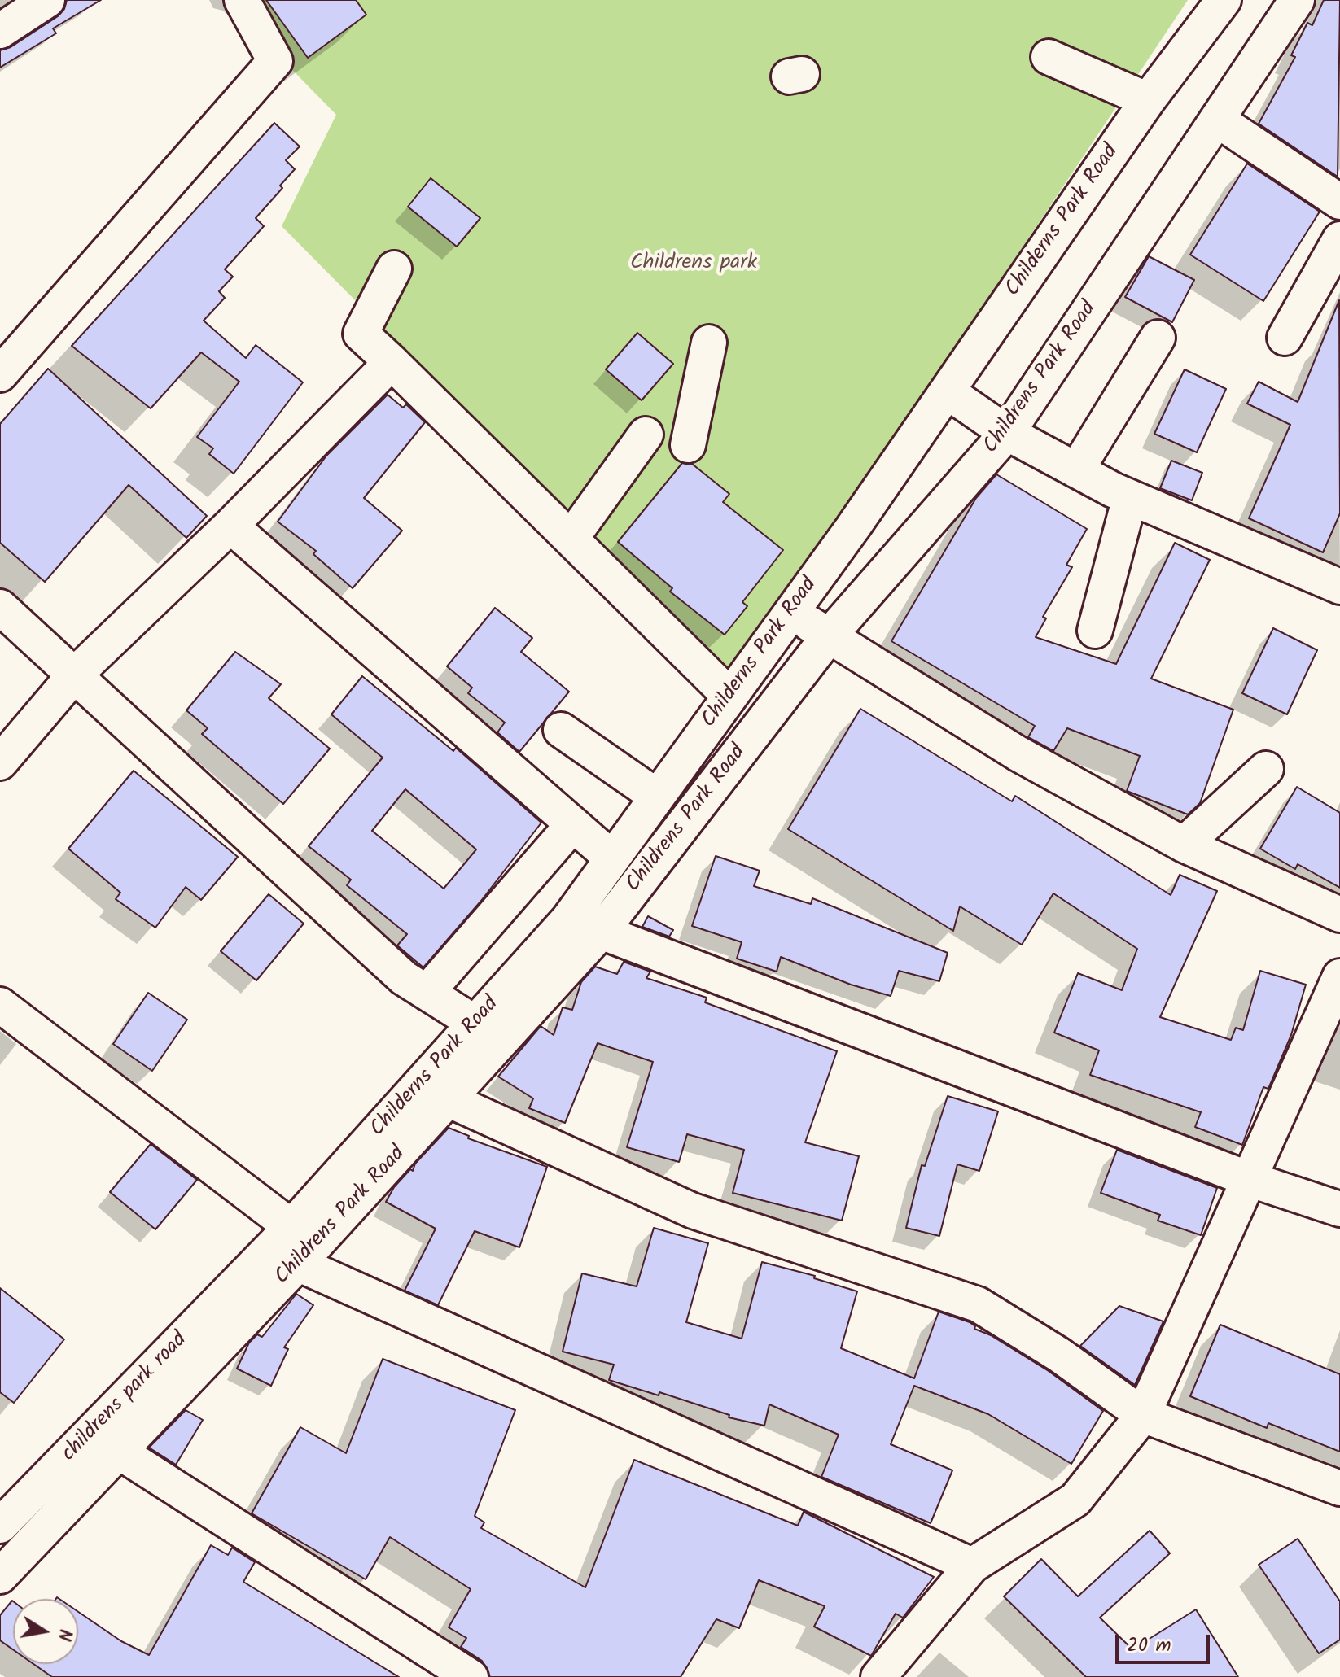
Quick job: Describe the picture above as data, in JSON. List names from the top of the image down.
{
  "streets": {
    "street": ["Childerns Park Road", "Childrens Park Road", "childrens park road"]
  },
  "crossings": [
    ["Childerns Park Road", "childrens park road"],
    ["Childrens Park Road", "childrens park road"]
  ],
  "parks": ["Childrens park"],
  "scale_bar": "20 m",
  "north": "right"
}
